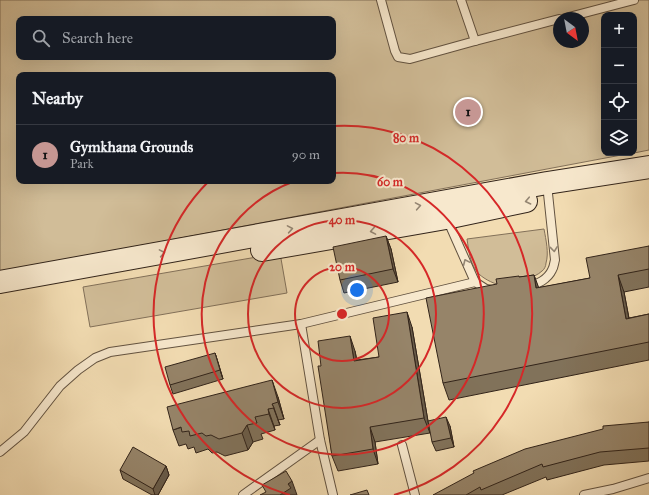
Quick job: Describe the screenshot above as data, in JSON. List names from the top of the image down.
{
  "north": "bottom right",
  "page": {
    "map_buttons": ["+", "−"],
    "search": "Search here",
    "heading": "Nearby",
    "pins": "1",
    "list": [
      {
        "mark": "1",
        "name": "Gymkhana Grounds",
        "note": "Park",
        "value": "90 m"
      }
    ]
  },
  "rings": [
    "80 m",
    "60 m",
    "40 m",
    "20 m"
  ]
}
